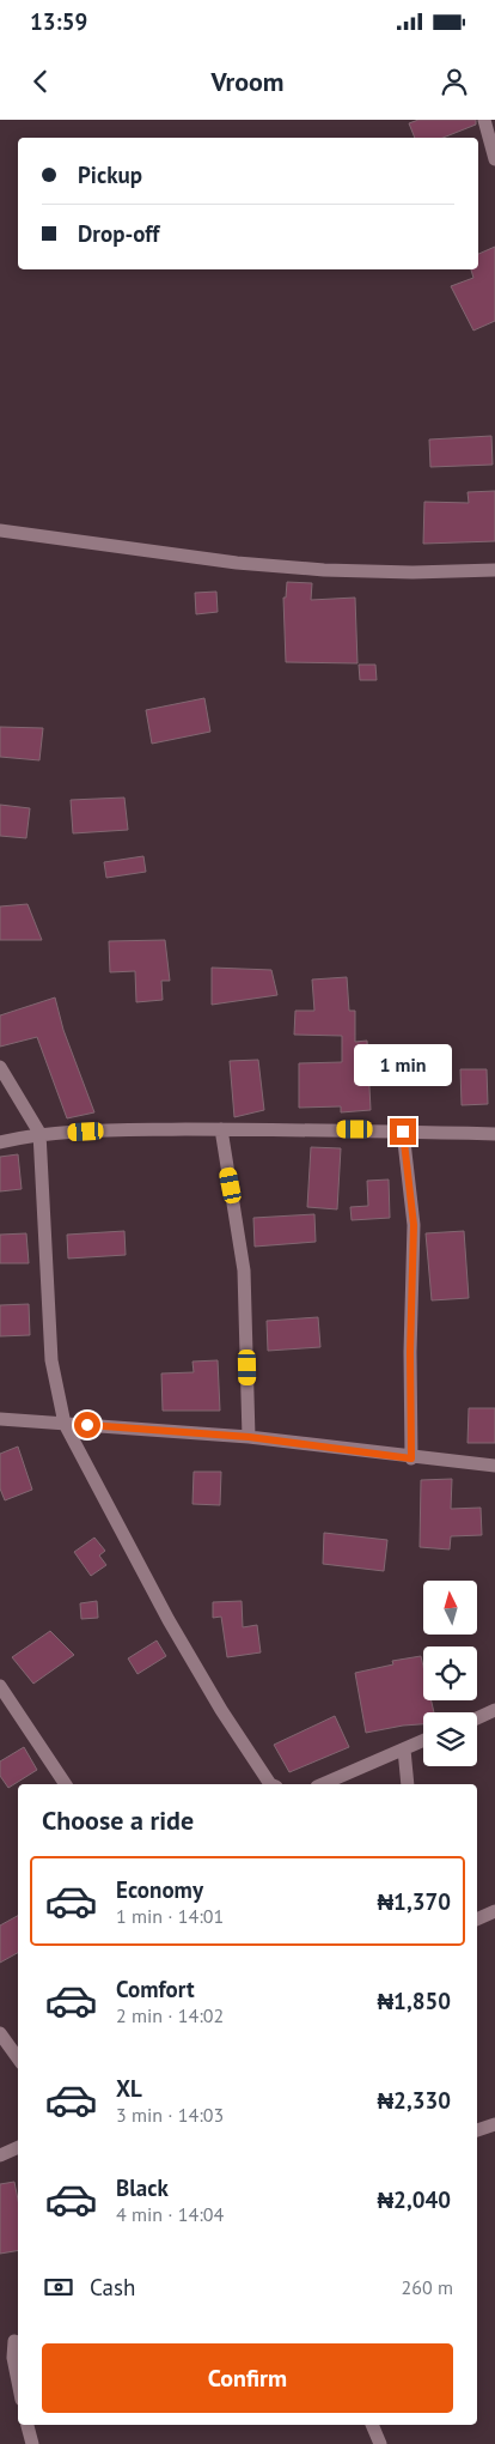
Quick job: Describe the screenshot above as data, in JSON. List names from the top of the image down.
{
  "north": "top",
  "page": {
    "status": "13:59",
    "header": "Vroom",
    "banner": ["Pickup", "Drop-off"],
    "bubble": "1 min",
    "heading": "Choose a ride",
    "list": [
      {
        "name": "Economy",
        "note": "1 min · 14:01",
        "value": "₦1,370"
      },
      {
        "name": "Comfort",
        "note": "2 min · 14:02",
        "value": "₦1,850"
      },
      {
        "name": "XL",
        "note": "3 min · 14:03",
        "value": "₦2,330"
      },
      {
        "name": "Black",
        "note": "4 min · 14:04",
        "value": "₦2,040"
      }
    ],
    "pay": ["Cash", "260 m"],
    "buttons": "Confirm"
  }
}
